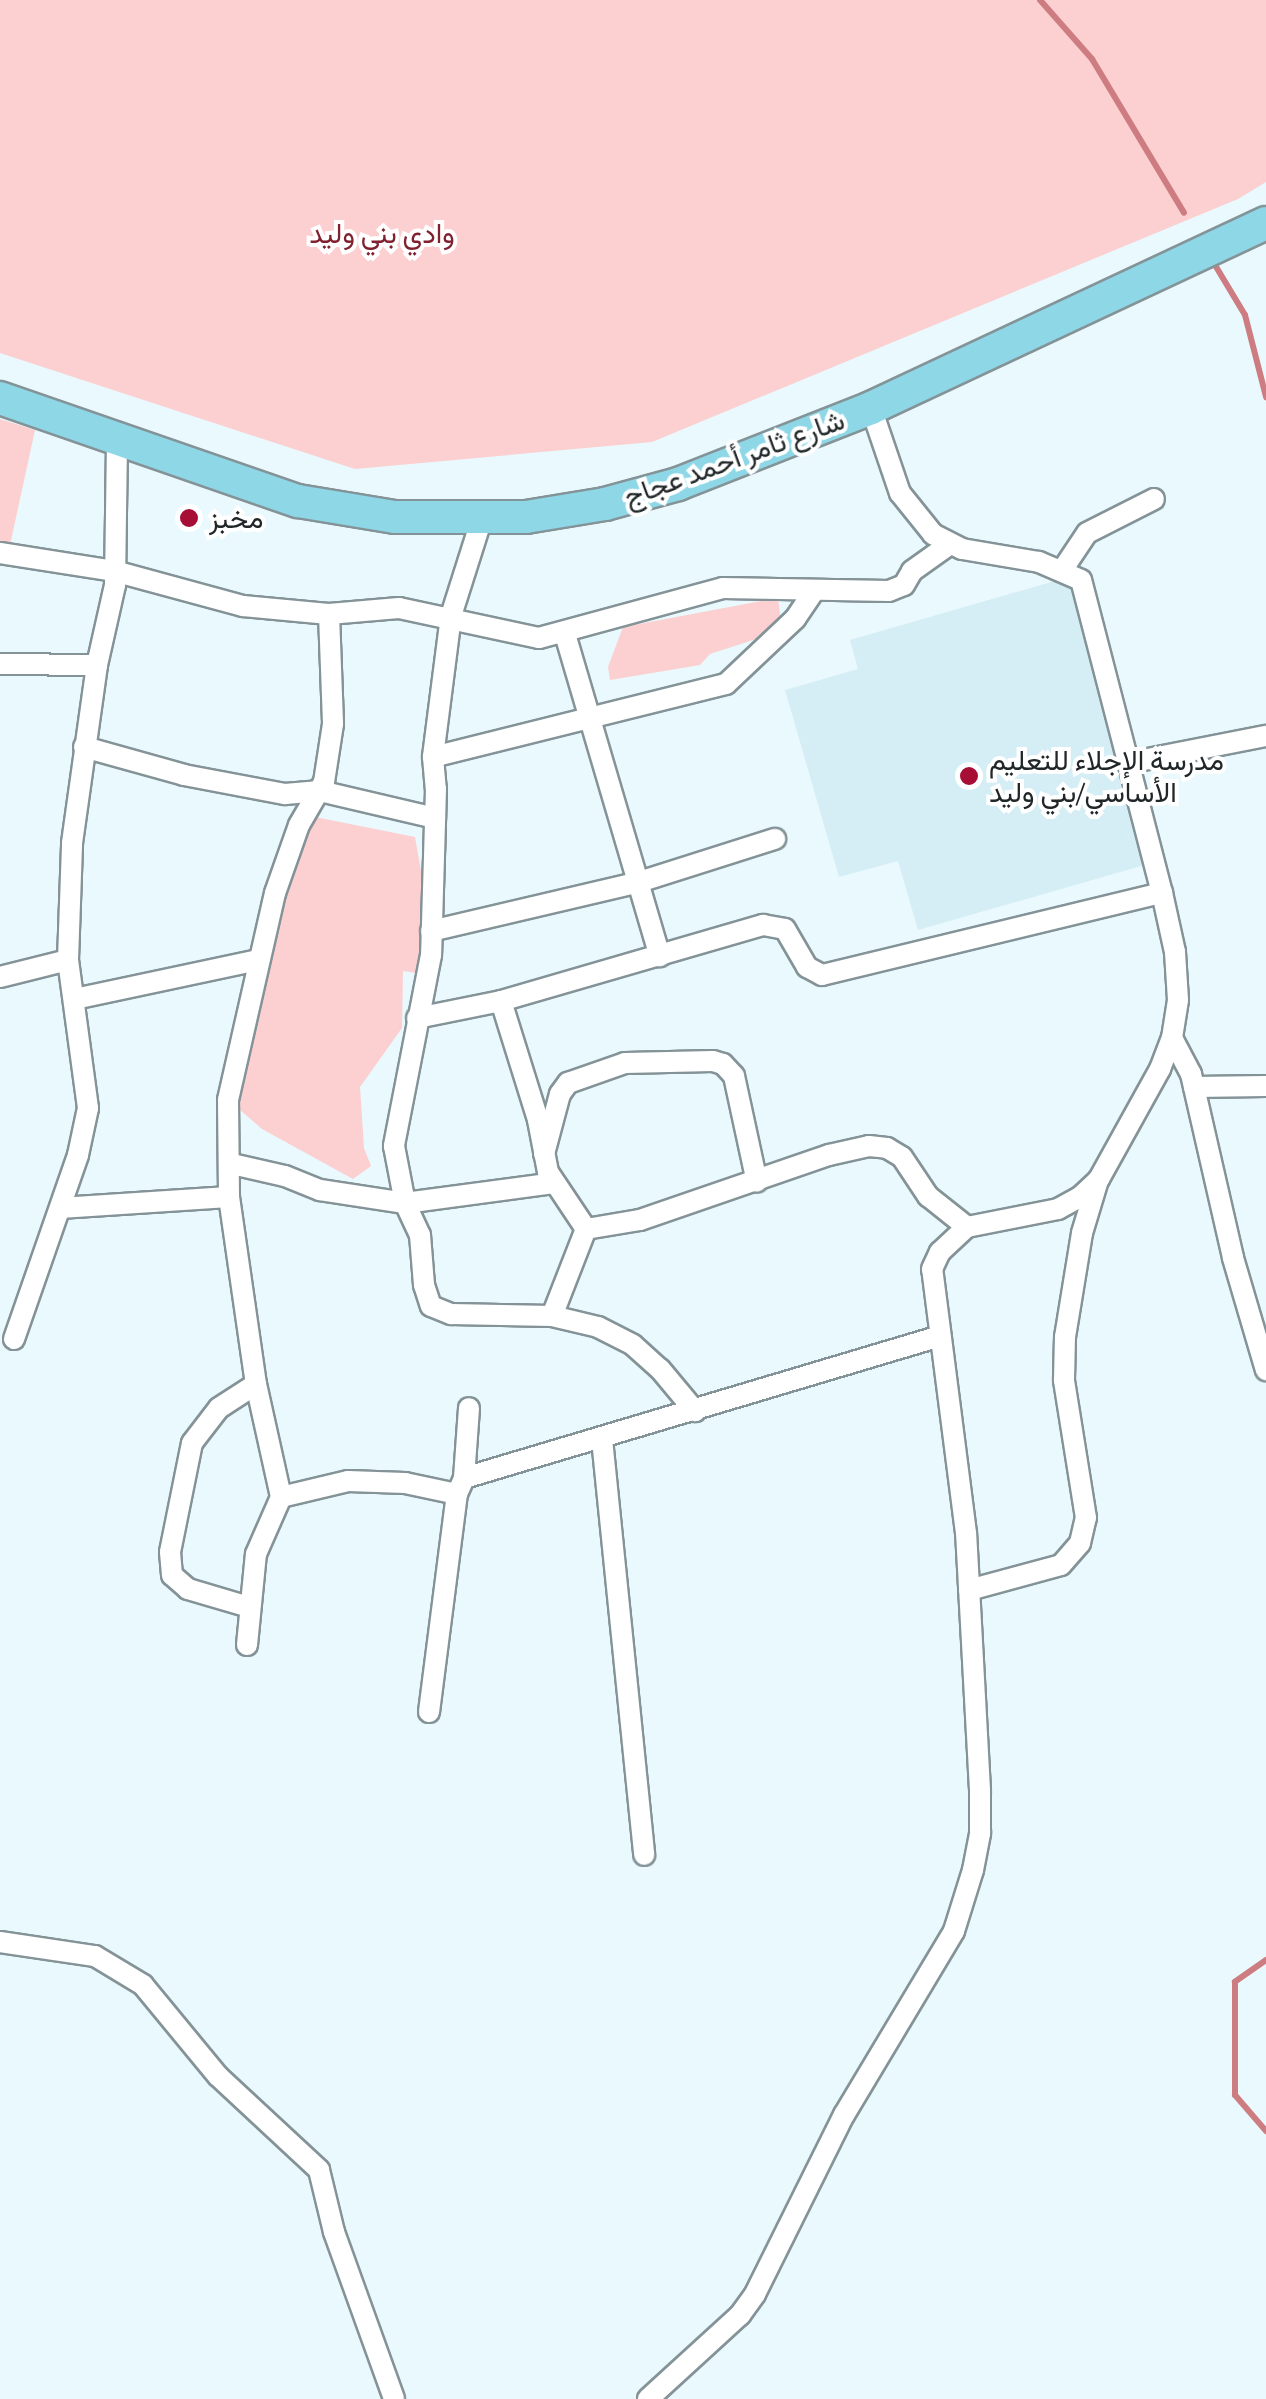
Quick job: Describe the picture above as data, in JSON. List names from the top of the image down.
{
  "streets": {
    "main road": ["شارع ثامر أحمد عجاج"]
  },
  "parks": ["وادي بني وليد"],
  "places": ["مخبز", "مدرسة الإجلاء للتعليم الأساسي/بني وليد"]
}
